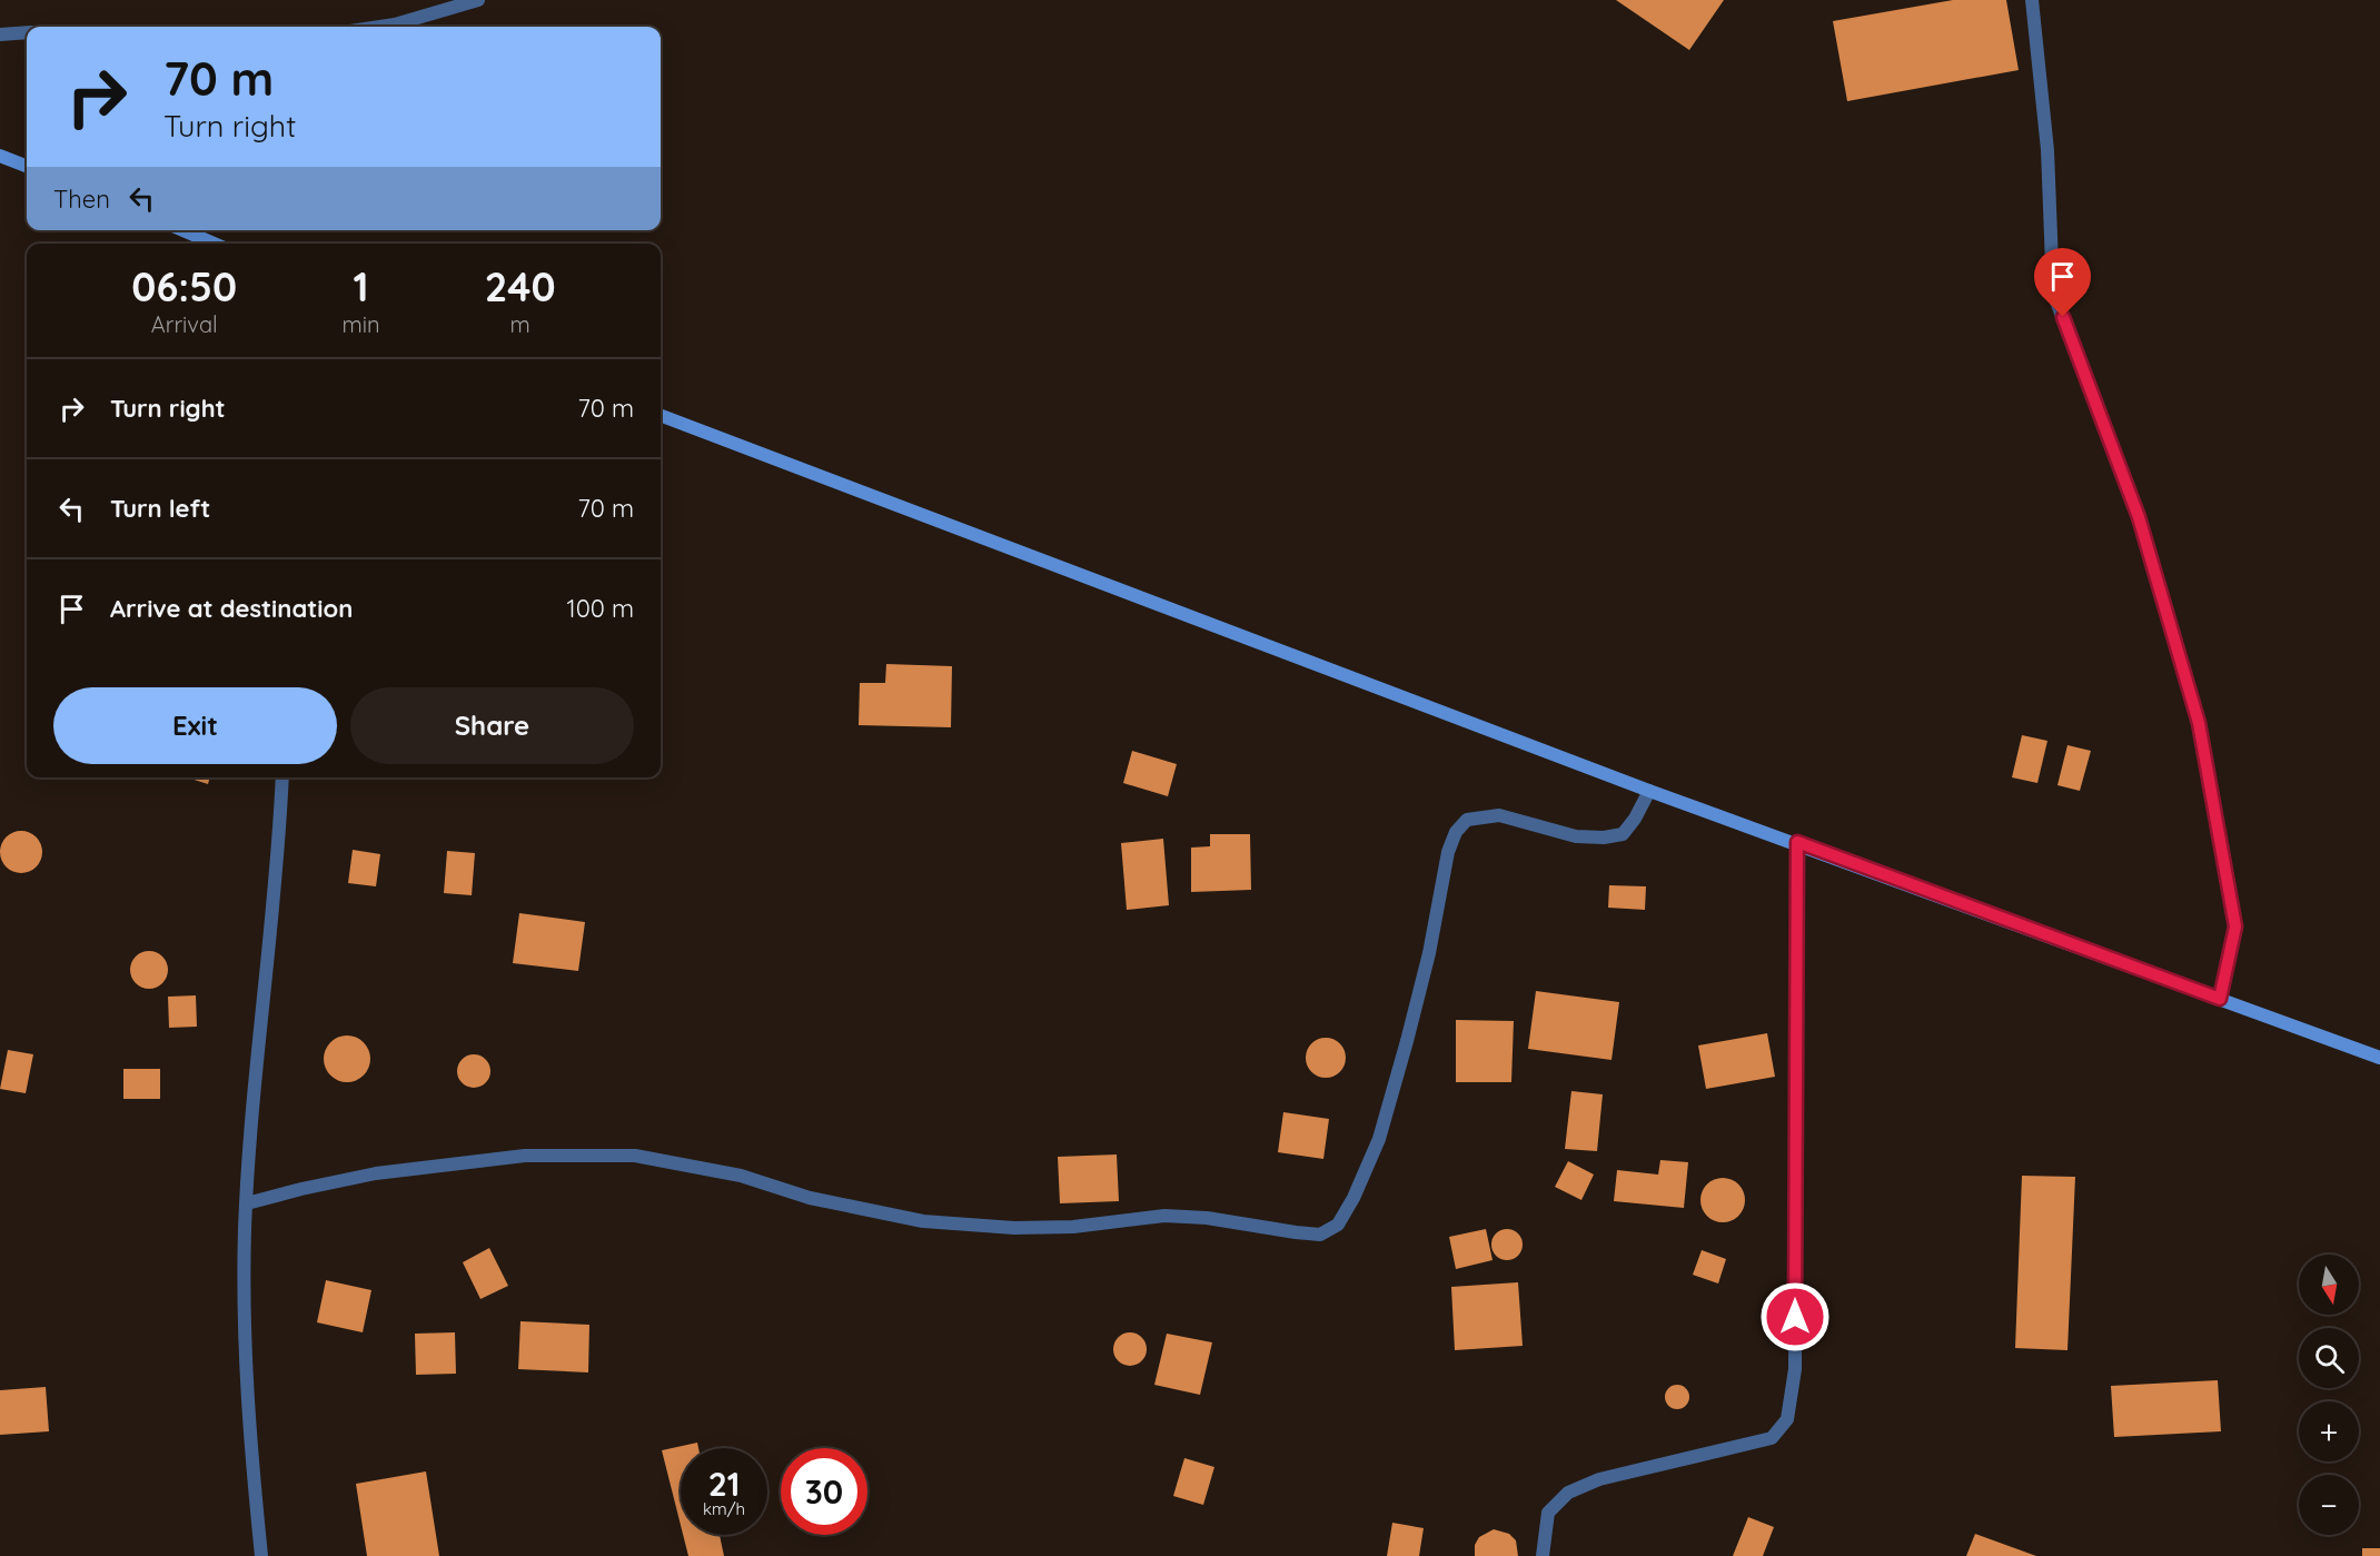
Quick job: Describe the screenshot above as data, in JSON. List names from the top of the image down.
{
  "north": "bottom",
  "page": {
    "turn": ["70 m", "Turn right"],
    "then": "Then",
    "eta": [
      "06:50",
      "Arrival",
      "1",
      "min",
      "240",
      "m"
    ],
    "list": [
      {
        "name": "Turn right",
        "value": "70 m"
      },
      {
        "name": "Turn left",
        "value": "70 m"
      },
      {
        "name": "Arrive at destination",
        "value": "100 m"
      }
    ],
    "buttons": ["Exit", "Share"],
    "map_buttons": ["+", "−"],
    "speed": "21 km/h",
    "limit": "30"
  }
}
